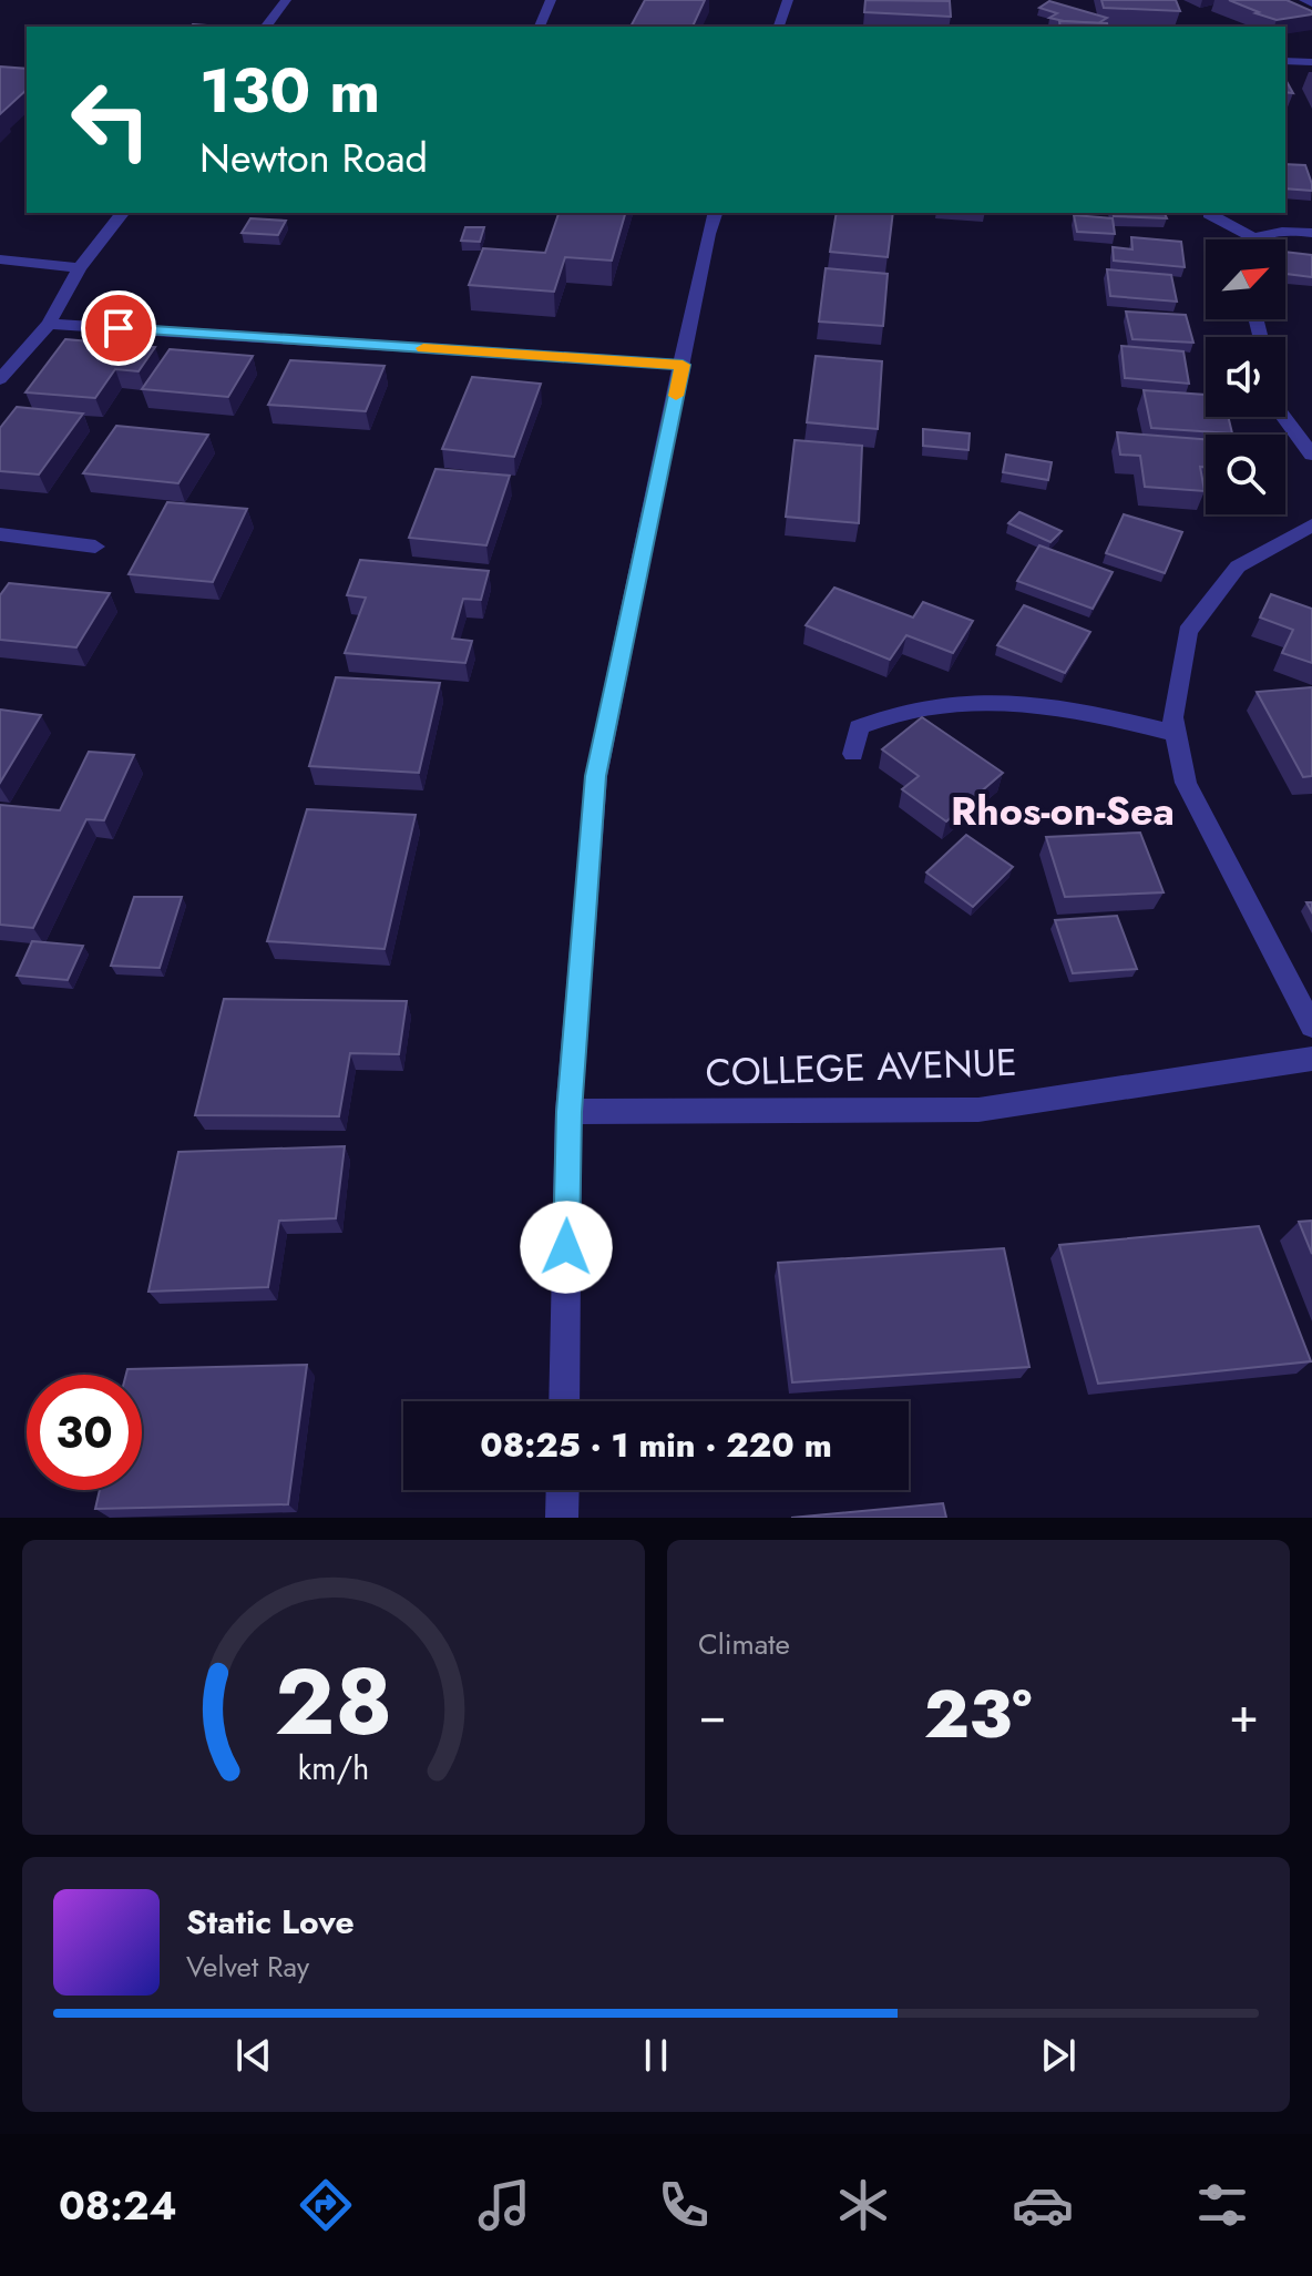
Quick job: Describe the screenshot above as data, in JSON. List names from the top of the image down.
{
  "streets": {
    "street": ["COLLEGE AVENUE"]
  },
  "districts": ["Rhos-on-Sea"],
  "north": "top right",
  "page": {
    "turn": ["130 m", "Newton Road"],
    "limit": "30",
    "trip": "08:25 · 1 min · 220 m",
    "tile": "Climate",
    "heat": ["−", "23°", "+"],
    "song": ["Static Love", "Velvet Ray"],
    "tabs": "08:24",
    "gauge": ["28", "km/h"]
  }
}
